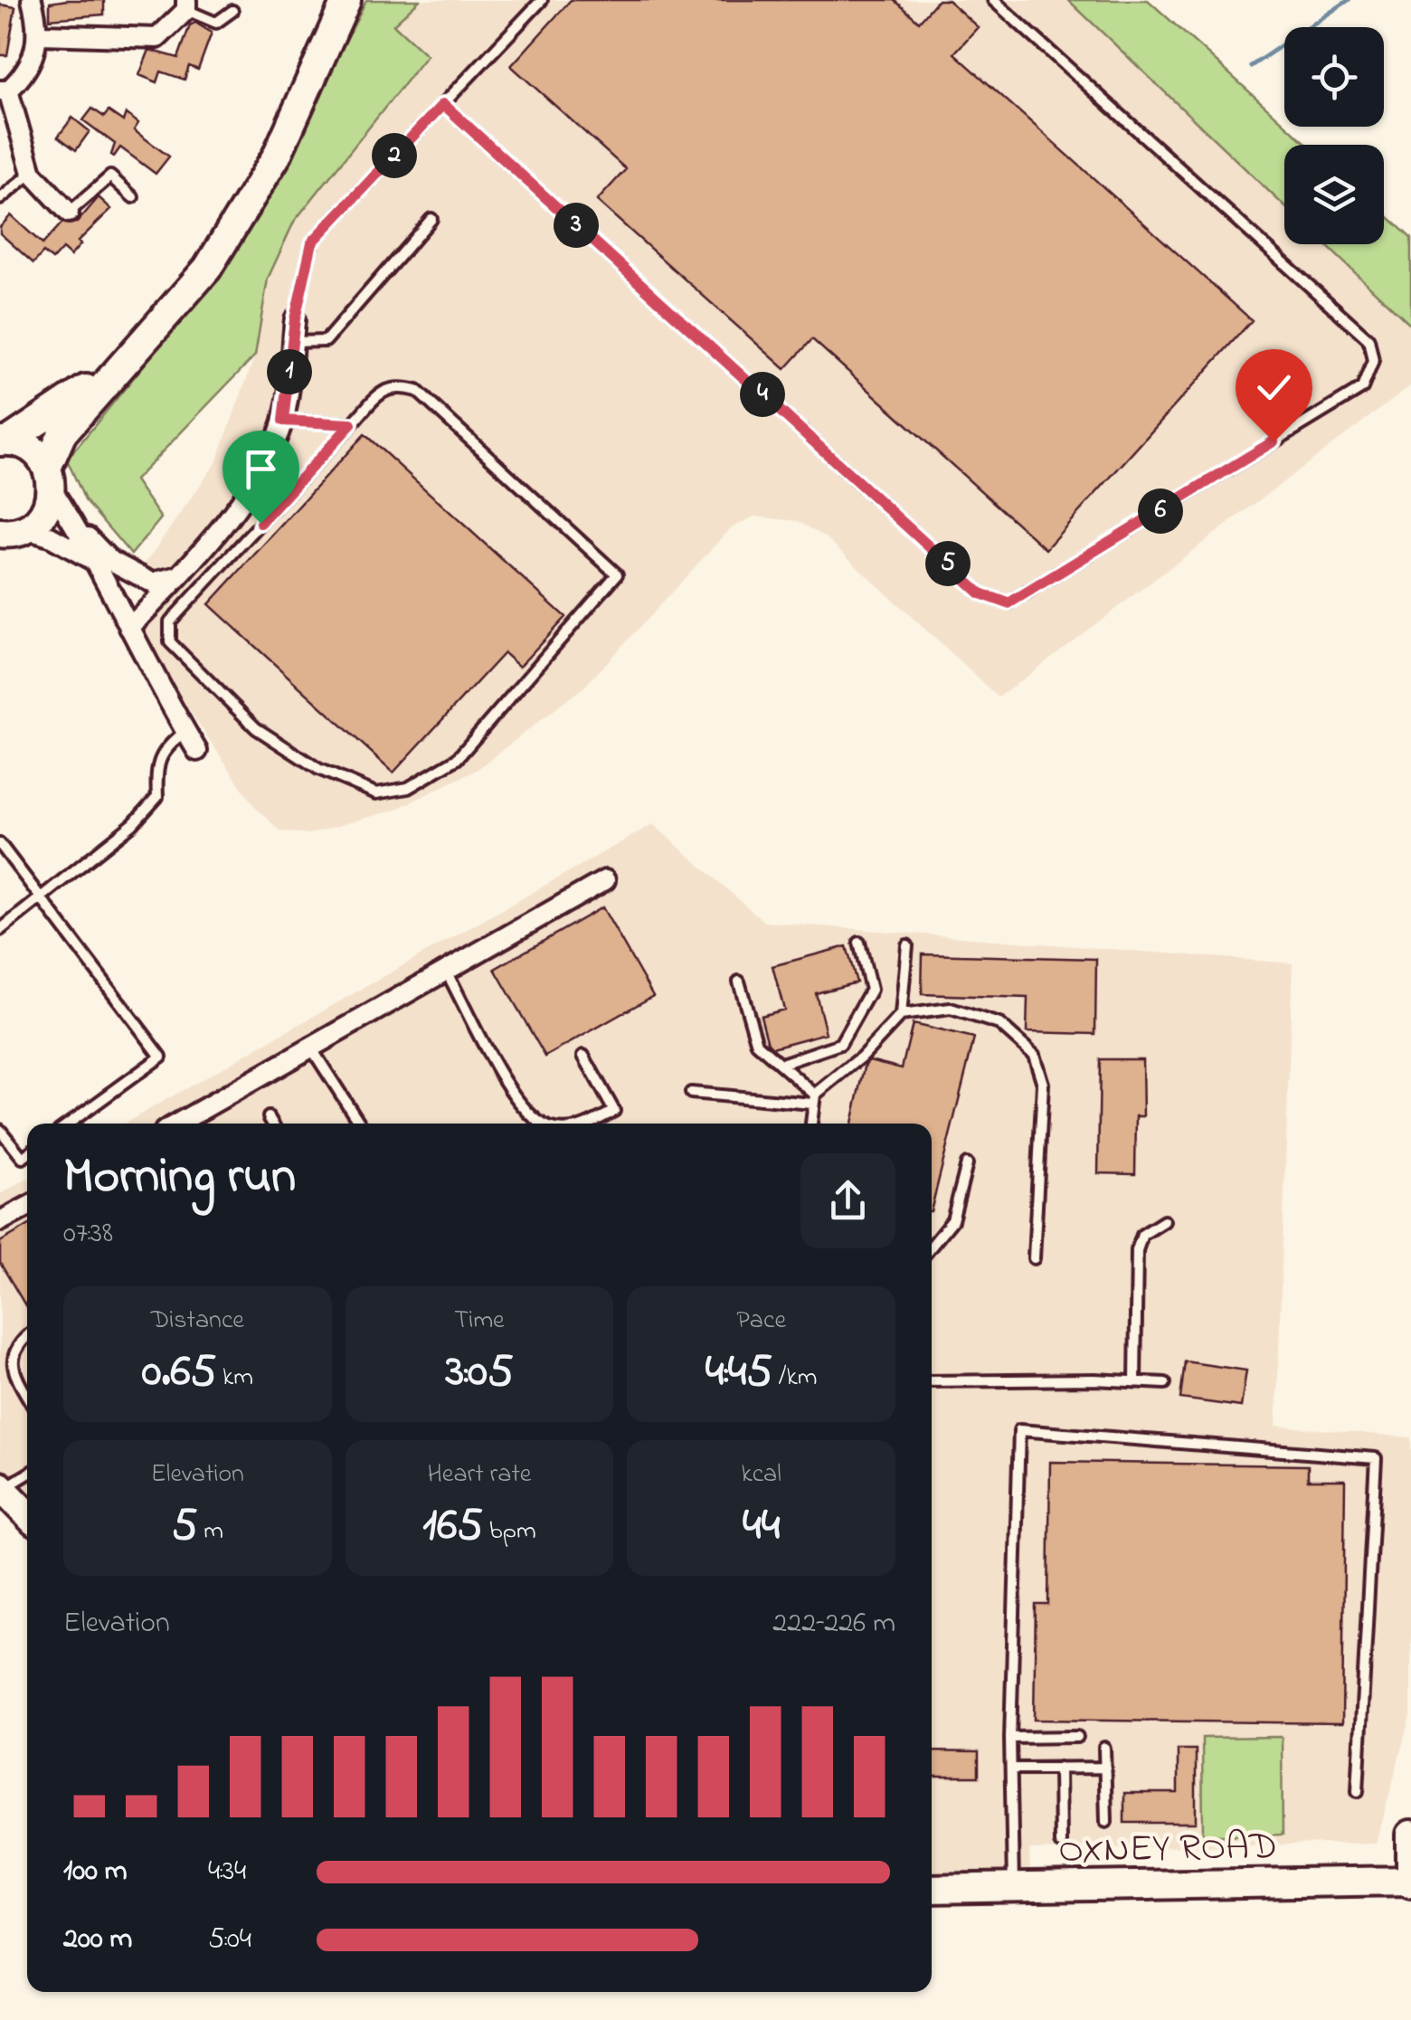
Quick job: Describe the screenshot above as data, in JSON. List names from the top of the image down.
{
  "streets": {
    "street": ["OXNEY ROAD"]
  },
  "page": {
    "pins": [
      "2",
      "3",
      "1",
      "4",
      "6",
      "5"
    ],
    "heading": ["Morning run", "07:38"],
    "stats": [
      ["Distance", "0.65 km"],
      ["Time", "3:05"],
      ["Pace", "4:45 /km"],
      ["Elevation", "5 m"],
      ["Heart rate", "165 bpm"],
      ["kcal", "44"]
    ],
    "chart": ["Elevation", "222–226 m"],
    "list": [
      {
        "name": "100 m",
        "note": "4:34"
      },
      {
        "name": "200 m",
        "note": "5:04"
      }
    ]
  }
}
